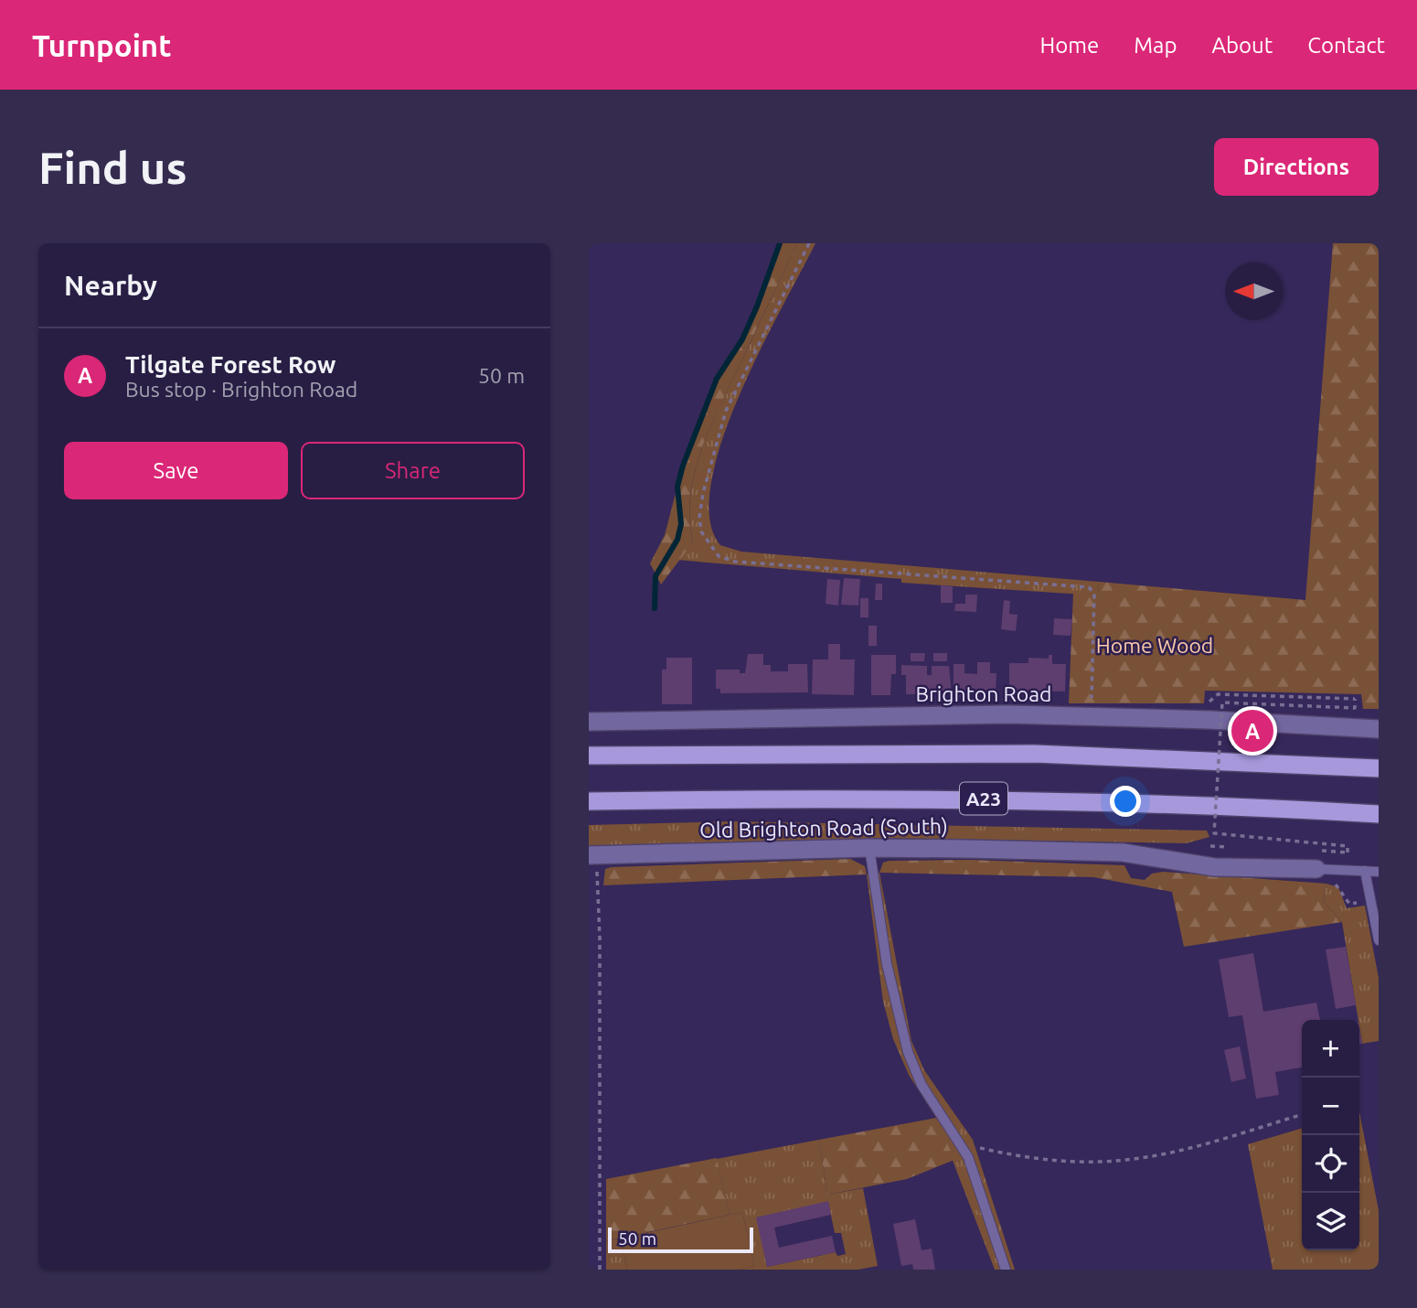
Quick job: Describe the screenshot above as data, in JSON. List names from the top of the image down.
{
  "streets": {
    "highway": ["A23"],
    "street": ["Brighton Road", "Old Brighton Road (South)"]
  },
  "parks": ["Home Wood"],
  "scale_bar": "50 m",
  "north": "left",
  "page": {
    "header": "Turnpoint",
    "nav": [
      "Home",
      "Map",
      "About",
      "Contact"
    ],
    "buttons": [
      "Directions",
      ["Save", "Share"]
    ],
    "title": "Find us",
    "heading": "Nearby",
    "list": [
      {
        "mark": "A",
        "name": "Tilgate Forest Row",
        "note": "Bus stop · Brighton Road",
        "value": "50 m"
      }
    ],
    "pins": "A",
    "map_buttons": ["+", "−"],
    "scale": "50 m"
  }
}
